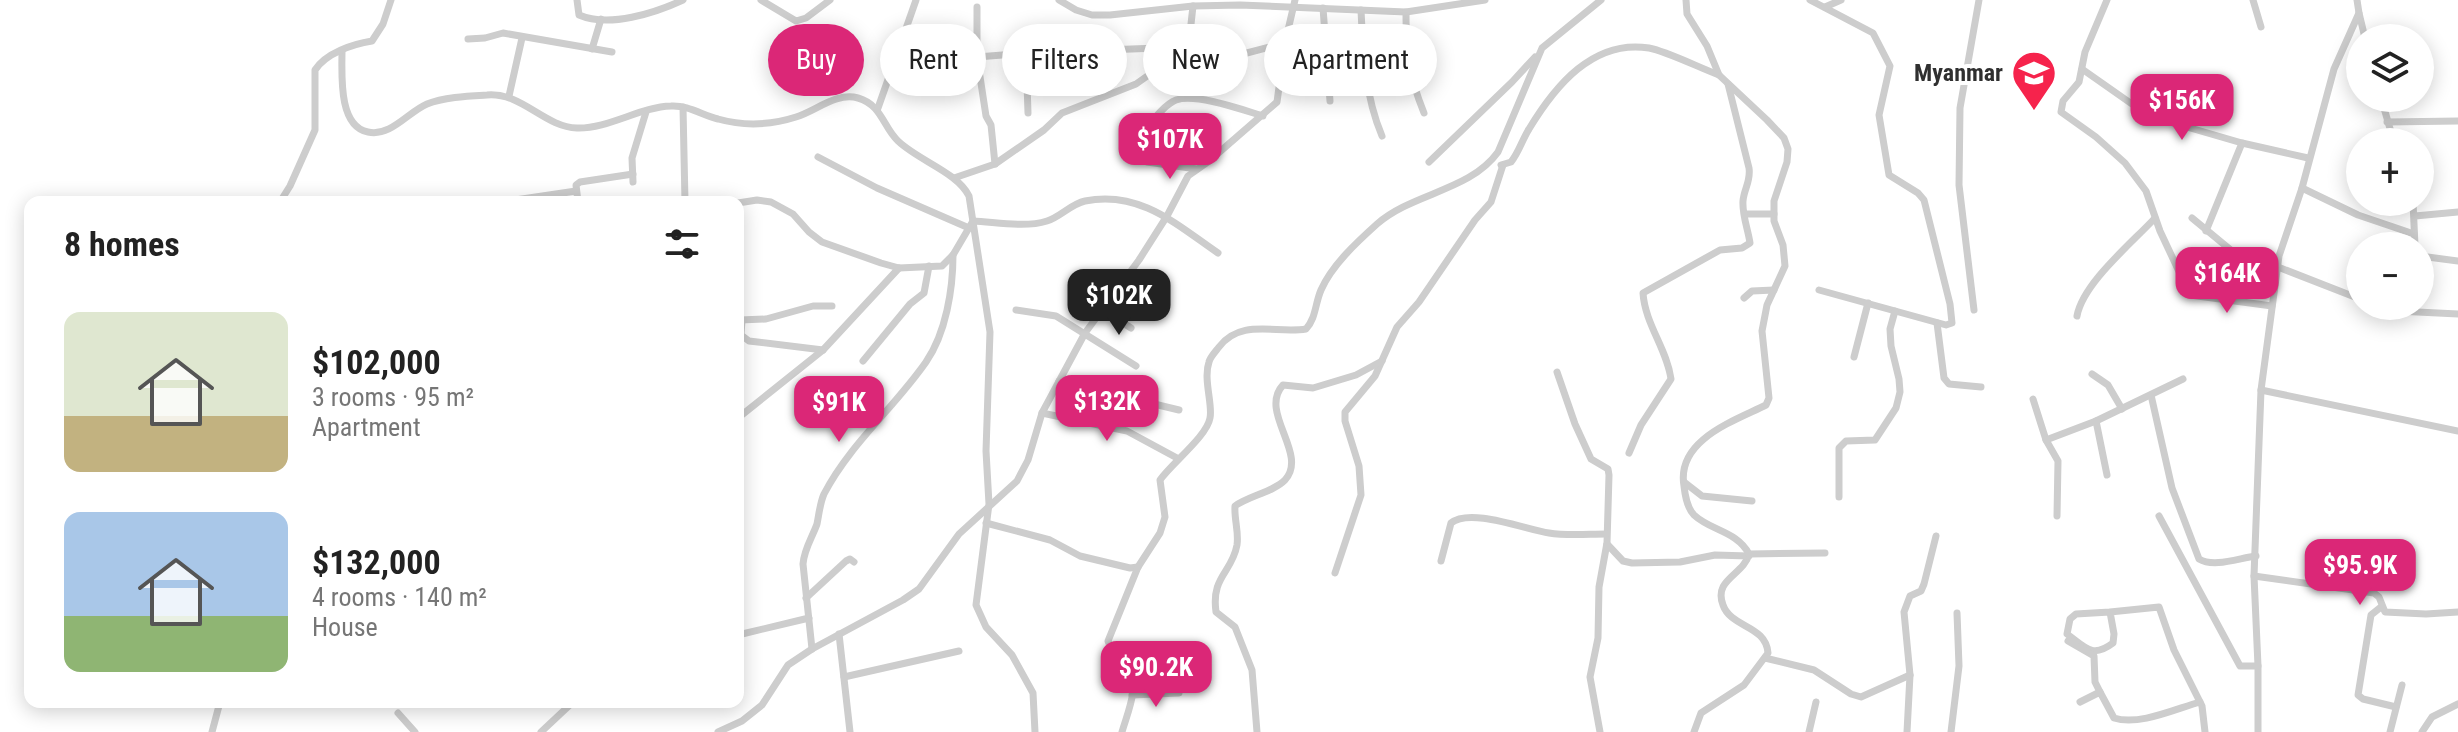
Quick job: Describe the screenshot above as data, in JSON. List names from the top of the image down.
{
  "places": {
    "school or university": ["Myanmar"]
  },
  "page": {
    "map_buttons": ["+", "−"],
    "chip": [
      "Buy",
      "Rent",
      "Filters",
      "New",
      "Apartment"
    ],
    "price": [
      "$156K",
      "$107K",
      "$164K",
      "$102K",
      "$132K",
      "$91K",
      "$95.9K",
      "$90.2K"
    ],
    "heading": "8 homes",
    "list": [
      {
        "name": "$102,000",
        "note": "3 rooms · 95 m² · Apartment"
      },
      {
        "name": "$132,000",
        "note": "4 rooms · 140 m² · House"
      }
    ]
  }
}
